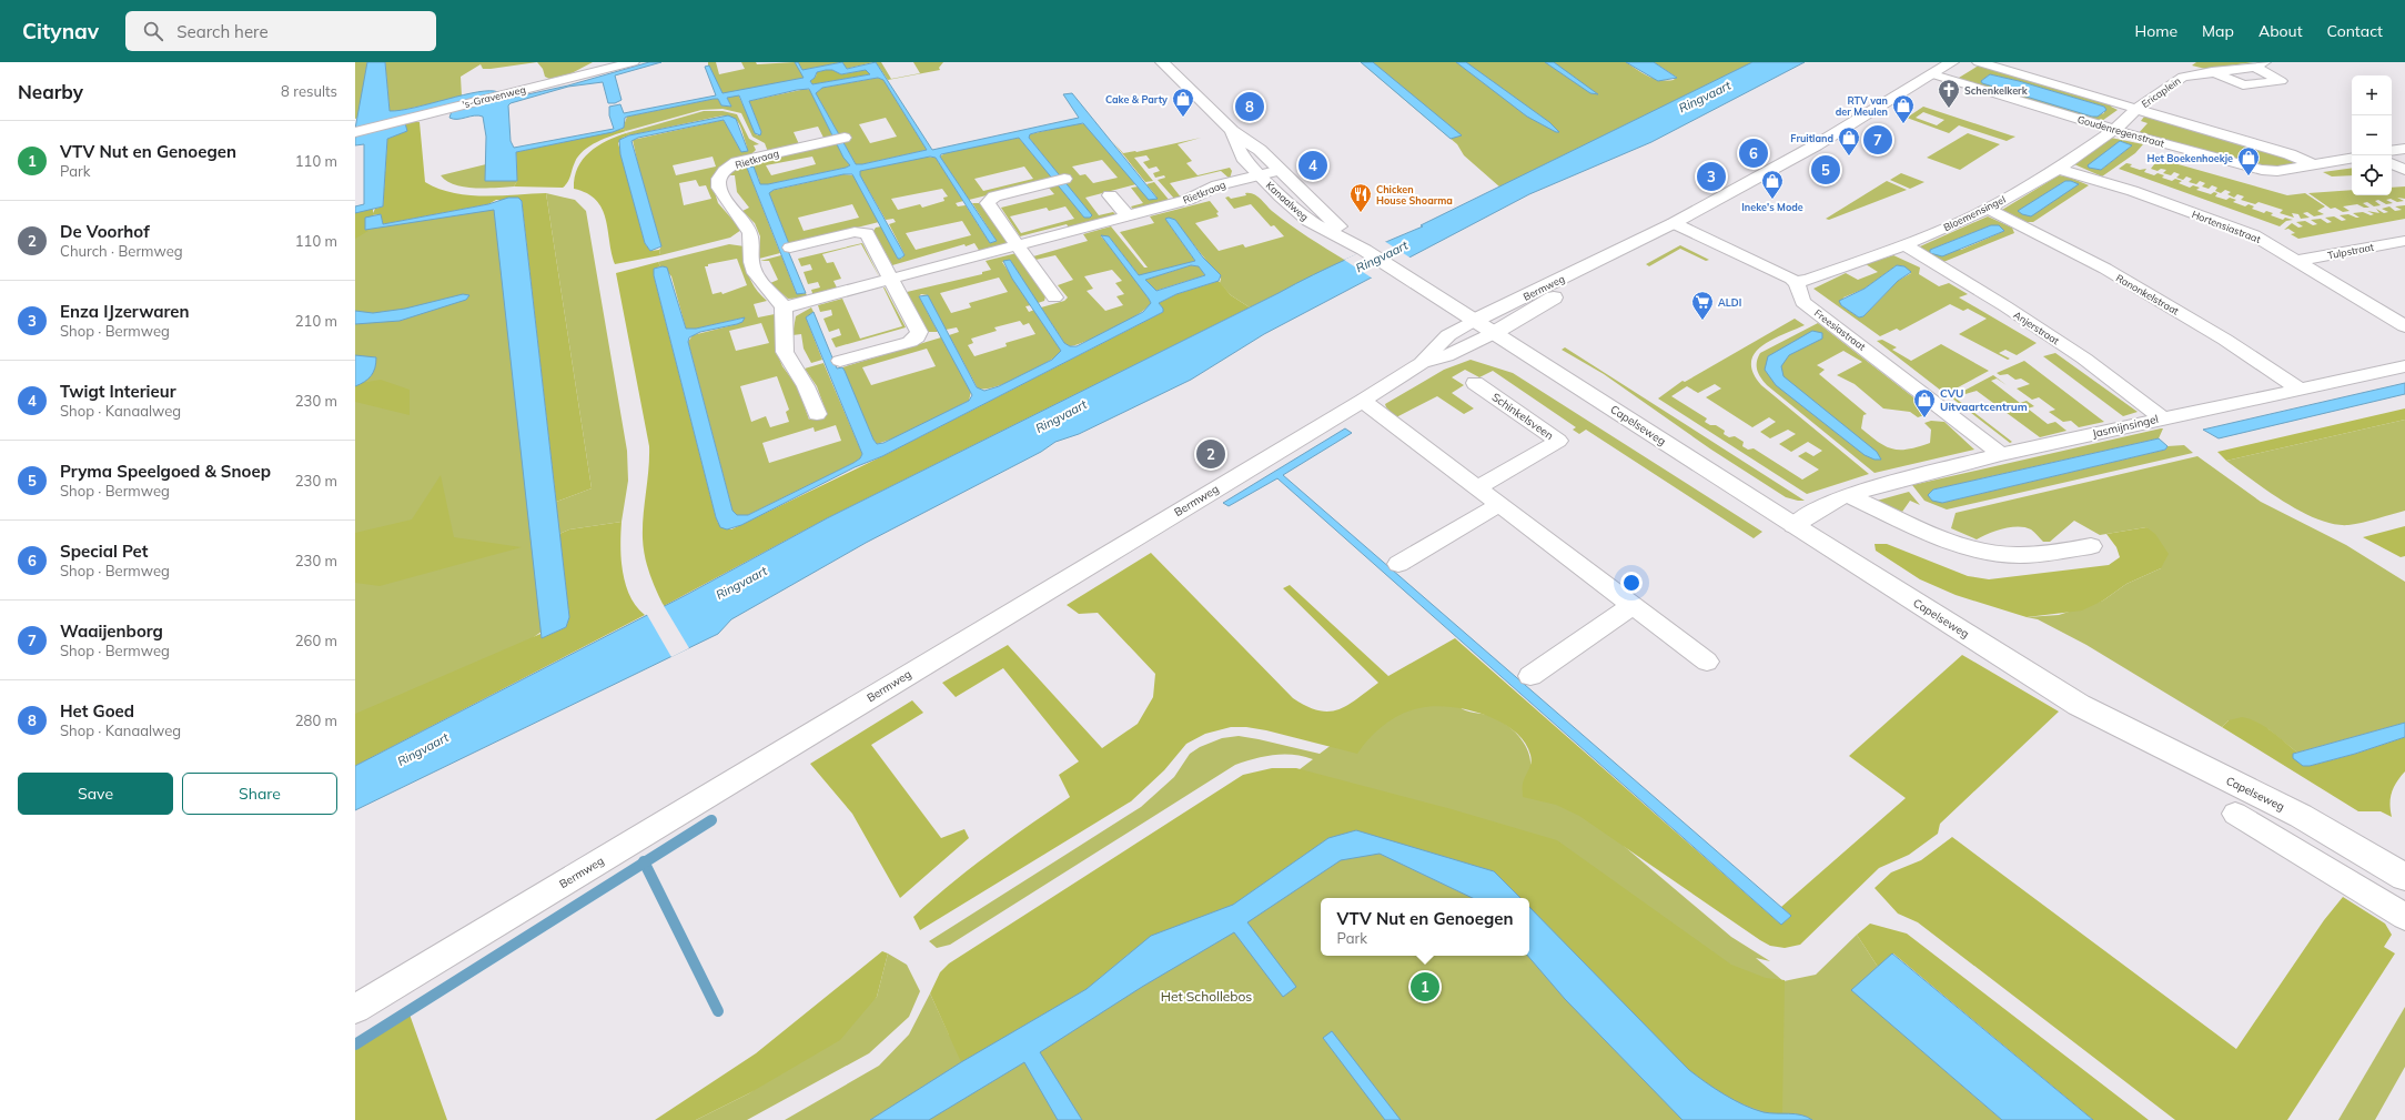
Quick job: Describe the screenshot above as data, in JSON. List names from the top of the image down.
{
  "streets": {
    "main road": ["Kanaalweg", "Bermweg", "Capelseweg"],
    "street": [
      "Ericaplein",
      "'s-Gravenweg",
      "Goudenregenstraat",
      "Rietkraag",
      "Bloemensingel",
      "Hortensiastraat",
      "Tulpstraat",
      "Ranonkelstraat",
      "Anjerstraat",
      "Freesiastraat",
      "Schinkelsveen",
      "Jasmijnsingel"
    ]
  },
  "crossings": [
    ["Ericaplein", "Bloemensingel"],
    ["Goudenregenstraat", "Bloemensingel"],
    ["Goudenregenstraat", "Bermweg"],
    ["Rietkraag", "Kanaalweg"],
    ["Kanaalweg", "Bermweg"],
    ["Kanaalweg", "Capelseweg"],
    ["Bloemensingel", "Hortensiastraat"],
    ["Bloemensingel", "Ranonkelstraat"],
    ["Bloemensingel", "Anjerstraat"],
    ["Bloemensingel", "Freesiastraat"],
    ["Hortensiastraat", "Tulpstraat"],
    ["Bermweg", "Capelseweg"],
    ["Ranonkelstraat", "Jasmijnsingel"],
    ["Anjerstraat", "Jasmijnsingel"],
    ["Freesiastraat", "Jasmijnsingel"],
    ["Capelseweg", "Jasmijnsingel"]
  ],
  "water": ["Ringvaart"],
  "parks": ["Het Schollebos"],
  "places": {
    "church": ["Schenkelkerk"],
    "shop": [
      "Cake & Party",
      "RTV van der Meulen",
      "Fruitland",
      "Het Boekenhoekje",
      "Ineke's Mode",
      "CVU Uitvaartcentrum"
    ],
    "restaurant": ["Chicken House Shoarma"],
    "supermarket": ["ALDI"]
  },
  "page": {
    "header": "Citynav",
    "search": "Search here",
    "nav": [
      "Home",
      "Map",
      "About",
      "Contact"
    ],
    "heading": ["Nearby", "8 results"],
    "map_buttons": ["+", "−"],
    "pins": [
      "8",
      "7",
      "6",
      "4",
      "5",
      "3",
      "2",
      "1"
    ],
    "list": [
      {
        "mark": "1",
        "name": "VTV Nut en Genoegen",
        "note": "Park",
        "value": "110 m"
      },
      {
        "mark": "2",
        "name": "De Voorhof",
        "note": "Church · Bermweg",
        "value": "110 m"
      },
      {
        "mark": "3",
        "name": "Enza IJzerwaren",
        "note": "Shop · Bermweg",
        "value": "210 m"
      },
      {
        "mark": "4",
        "name": "Twigt Interieur",
        "note": "Shop · Kanaalweg",
        "value": "230 m"
      },
      {
        "mark": "5",
        "name": "Pryma Speelgoed & Snoep",
        "note": "Shop · Bermweg",
        "value": "230 m"
      },
      {
        "mark": "6",
        "name": "Special Pet",
        "note": "Shop · Bermweg",
        "value": "230 m"
      },
      {
        "mark": "7",
        "name": "Waaijenborg",
        "note": "Shop · Bermweg",
        "value": "260 m"
      },
      {
        "mark": "8",
        "name": "Het Goed",
        "note": "Shop · Kanaalweg",
        "value": "280 m"
      }
    ],
    "buttons": ["Save", "Share"],
    "popup": ["VTV Nut en Genoegen", "Park"]
  }
}
